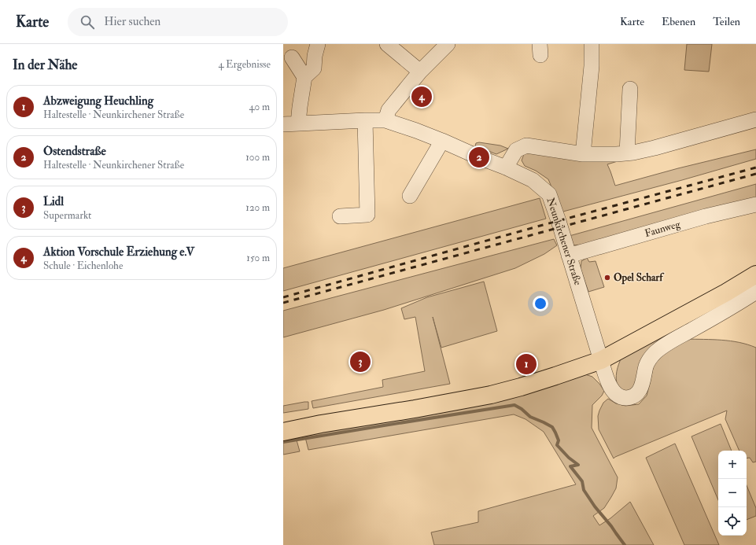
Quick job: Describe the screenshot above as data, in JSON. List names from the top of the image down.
{
  "streets": {
    "street": ["Faunweg", "Neunkirchener Straße"]
  },
  "crossings": [
    ["Faunweg", "Neunkirchener Straße"]
  ],
  "places": ["Opel Scharf"],
  "page": {
    "header": "Karte",
    "search": "Hier suchen",
    "nav": ["Karte", "Ebenen", "Teilen"],
    "heading": ["In der Nähe", "4 Ergebnisse"],
    "list": [
      {
        "mark": "1",
        "name": "Abzweigung Heuchling",
        "note": "Haltestelle · Neunkirchener Straße",
        "value": "40 m"
      },
      {
        "mark": "2",
        "name": "Ostendstraße",
        "note": "Haltestelle · Neunkirchener Straße",
        "value": "100 m"
      },
      {
        "mark": "3",
        "name": "Lidl",
        "note": "Supermarkt",
        "value": "120 m"
      },
      {
        "mark": "4",
        "name": "Aktion Vorschule Erziehung e.V",
        "note": "Schule · Eichenlohe",
        "value": "150 m"
      }
    ],
    "pins": [
      "4",
      "2",
      "3",
      "1"
    ],
    "map_buttons": ["+", "−"]
  }
}
